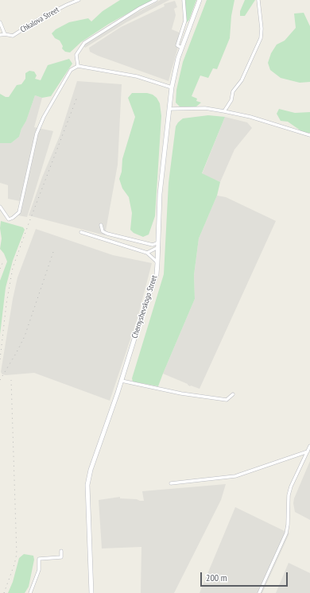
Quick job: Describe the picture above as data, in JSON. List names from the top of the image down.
{
  "streets": {
    "main road": ["Chernyshevskogo Street"],
    "street": ["Chkalova Street"]
  },
  "scale_bar": "200 m"
}
